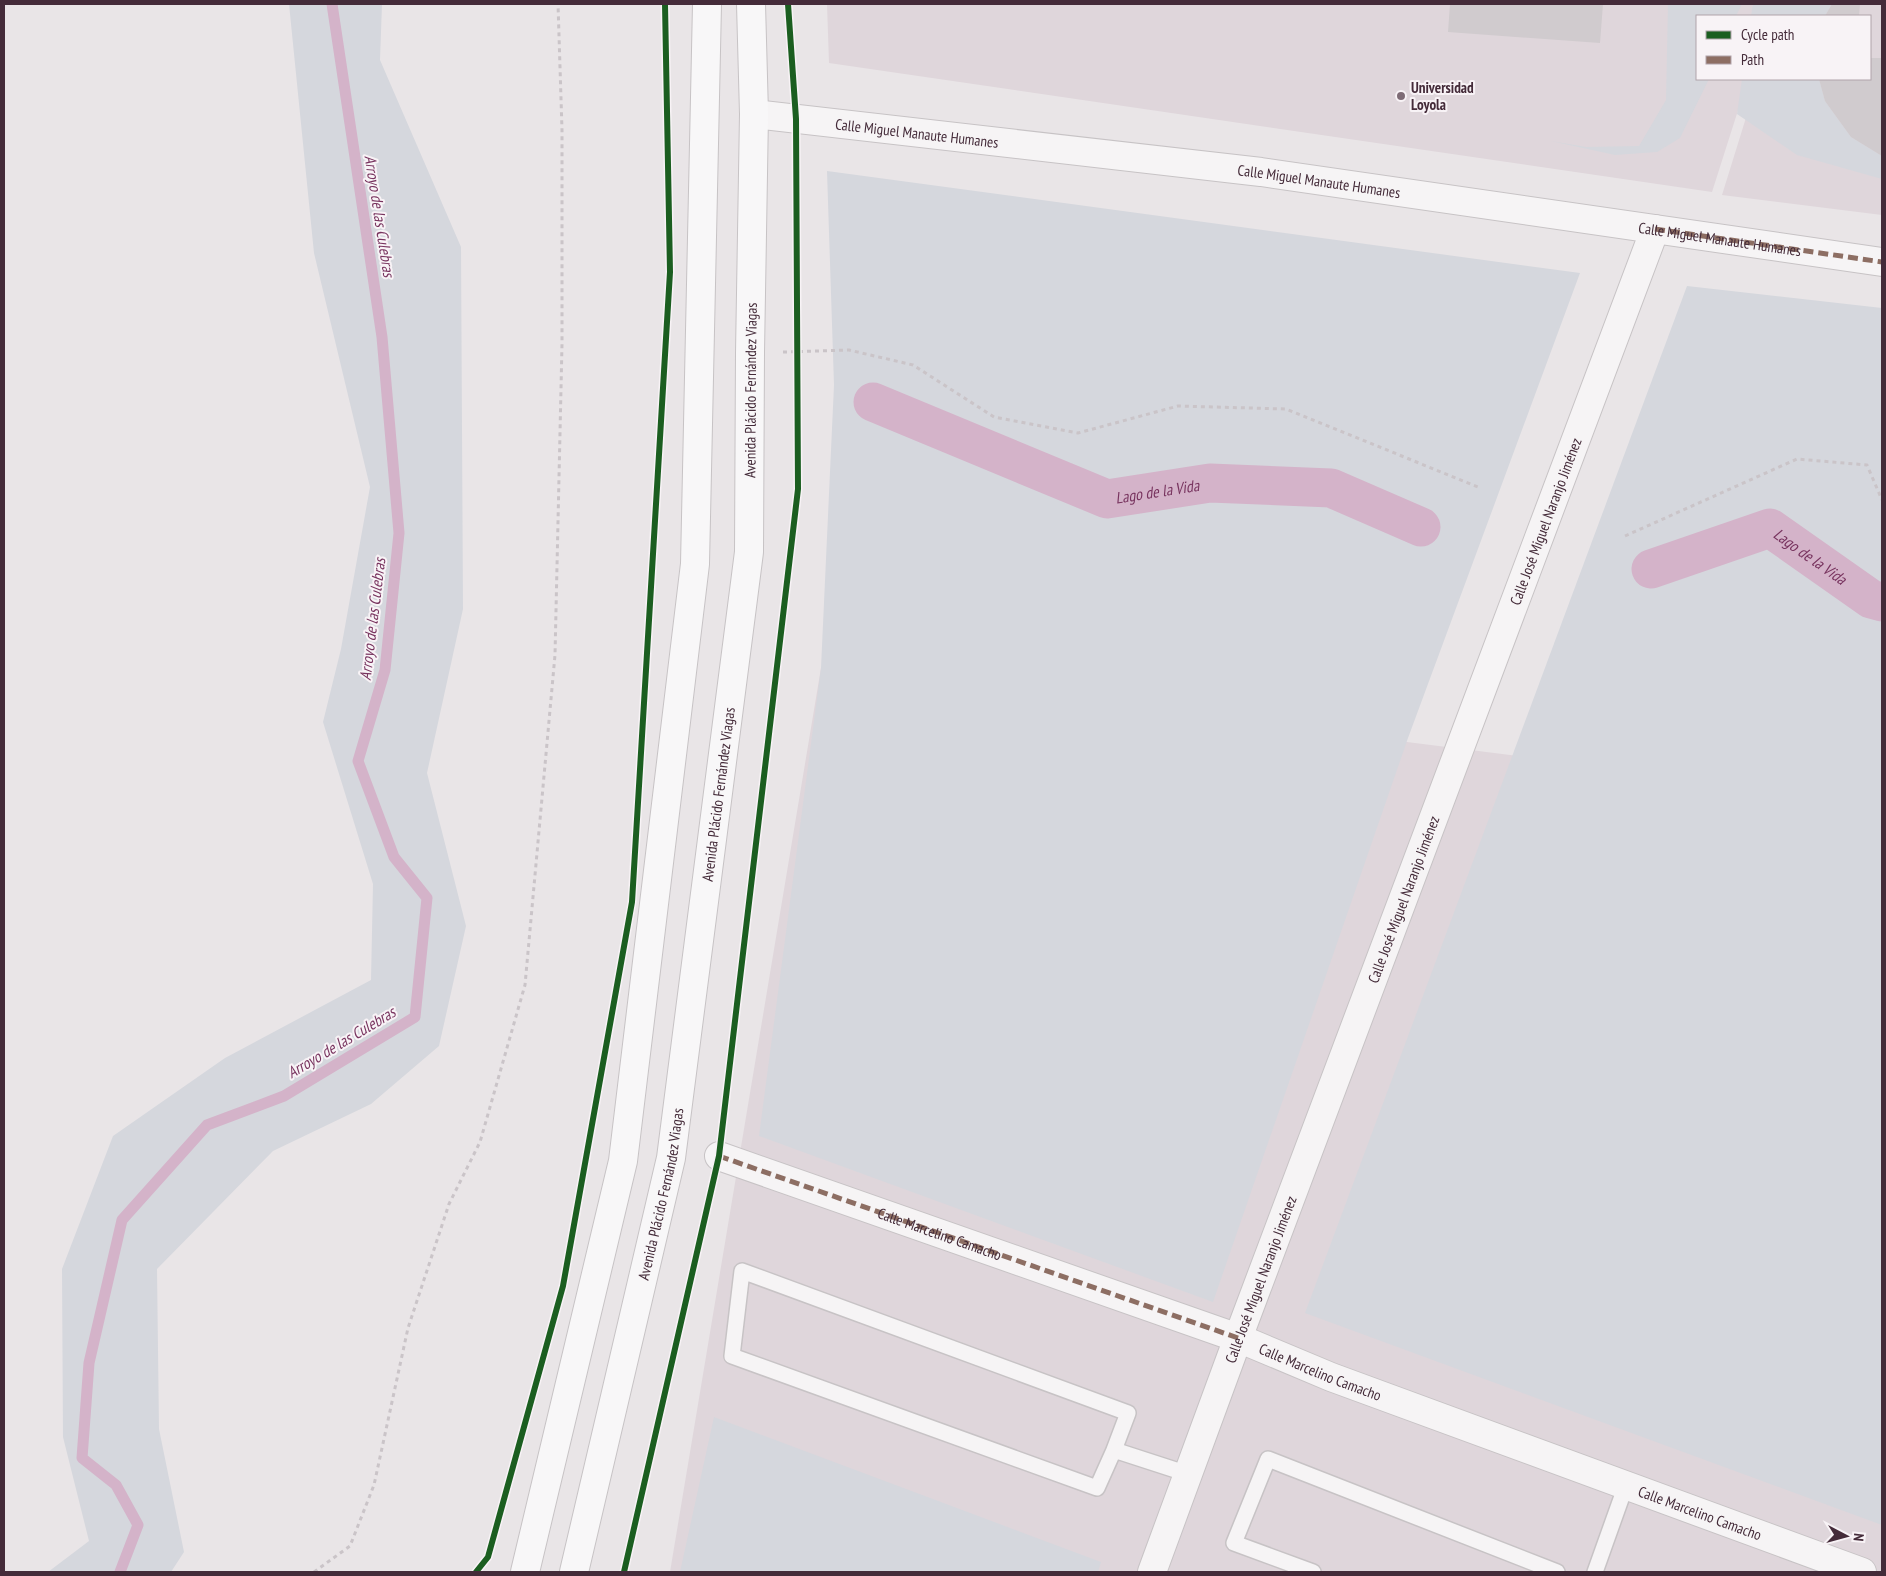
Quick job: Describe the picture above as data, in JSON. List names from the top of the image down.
{
  "streets": {
    "main road": ["Avenida Plácido Fernández Viagas"],
    "street": ["Calle Miguel Manaute Humanes", "Calle José Miguel Naranjo Jiménez", "Calle Marcelino Camacho"]
  },
  "crossings": [
    ["Calle Miguel Manaute Humanes", "Avenida Plácido Fernández Viagas"],
    ["Calle Miguel Manaute Humanes", "Calle José Miguel Naranjo Jiménez"],
    ["Calle José Miguel Naranjo Jiménez", "Calle Marcelino Camacho"]
  ],
  "water": ["Arroyo de las Culebras", "Lago de la Vida"],
  "places": ["Universidad Loyola"],
  "legend": ["Cycle path", "Path"],
  "north": "right"
}
